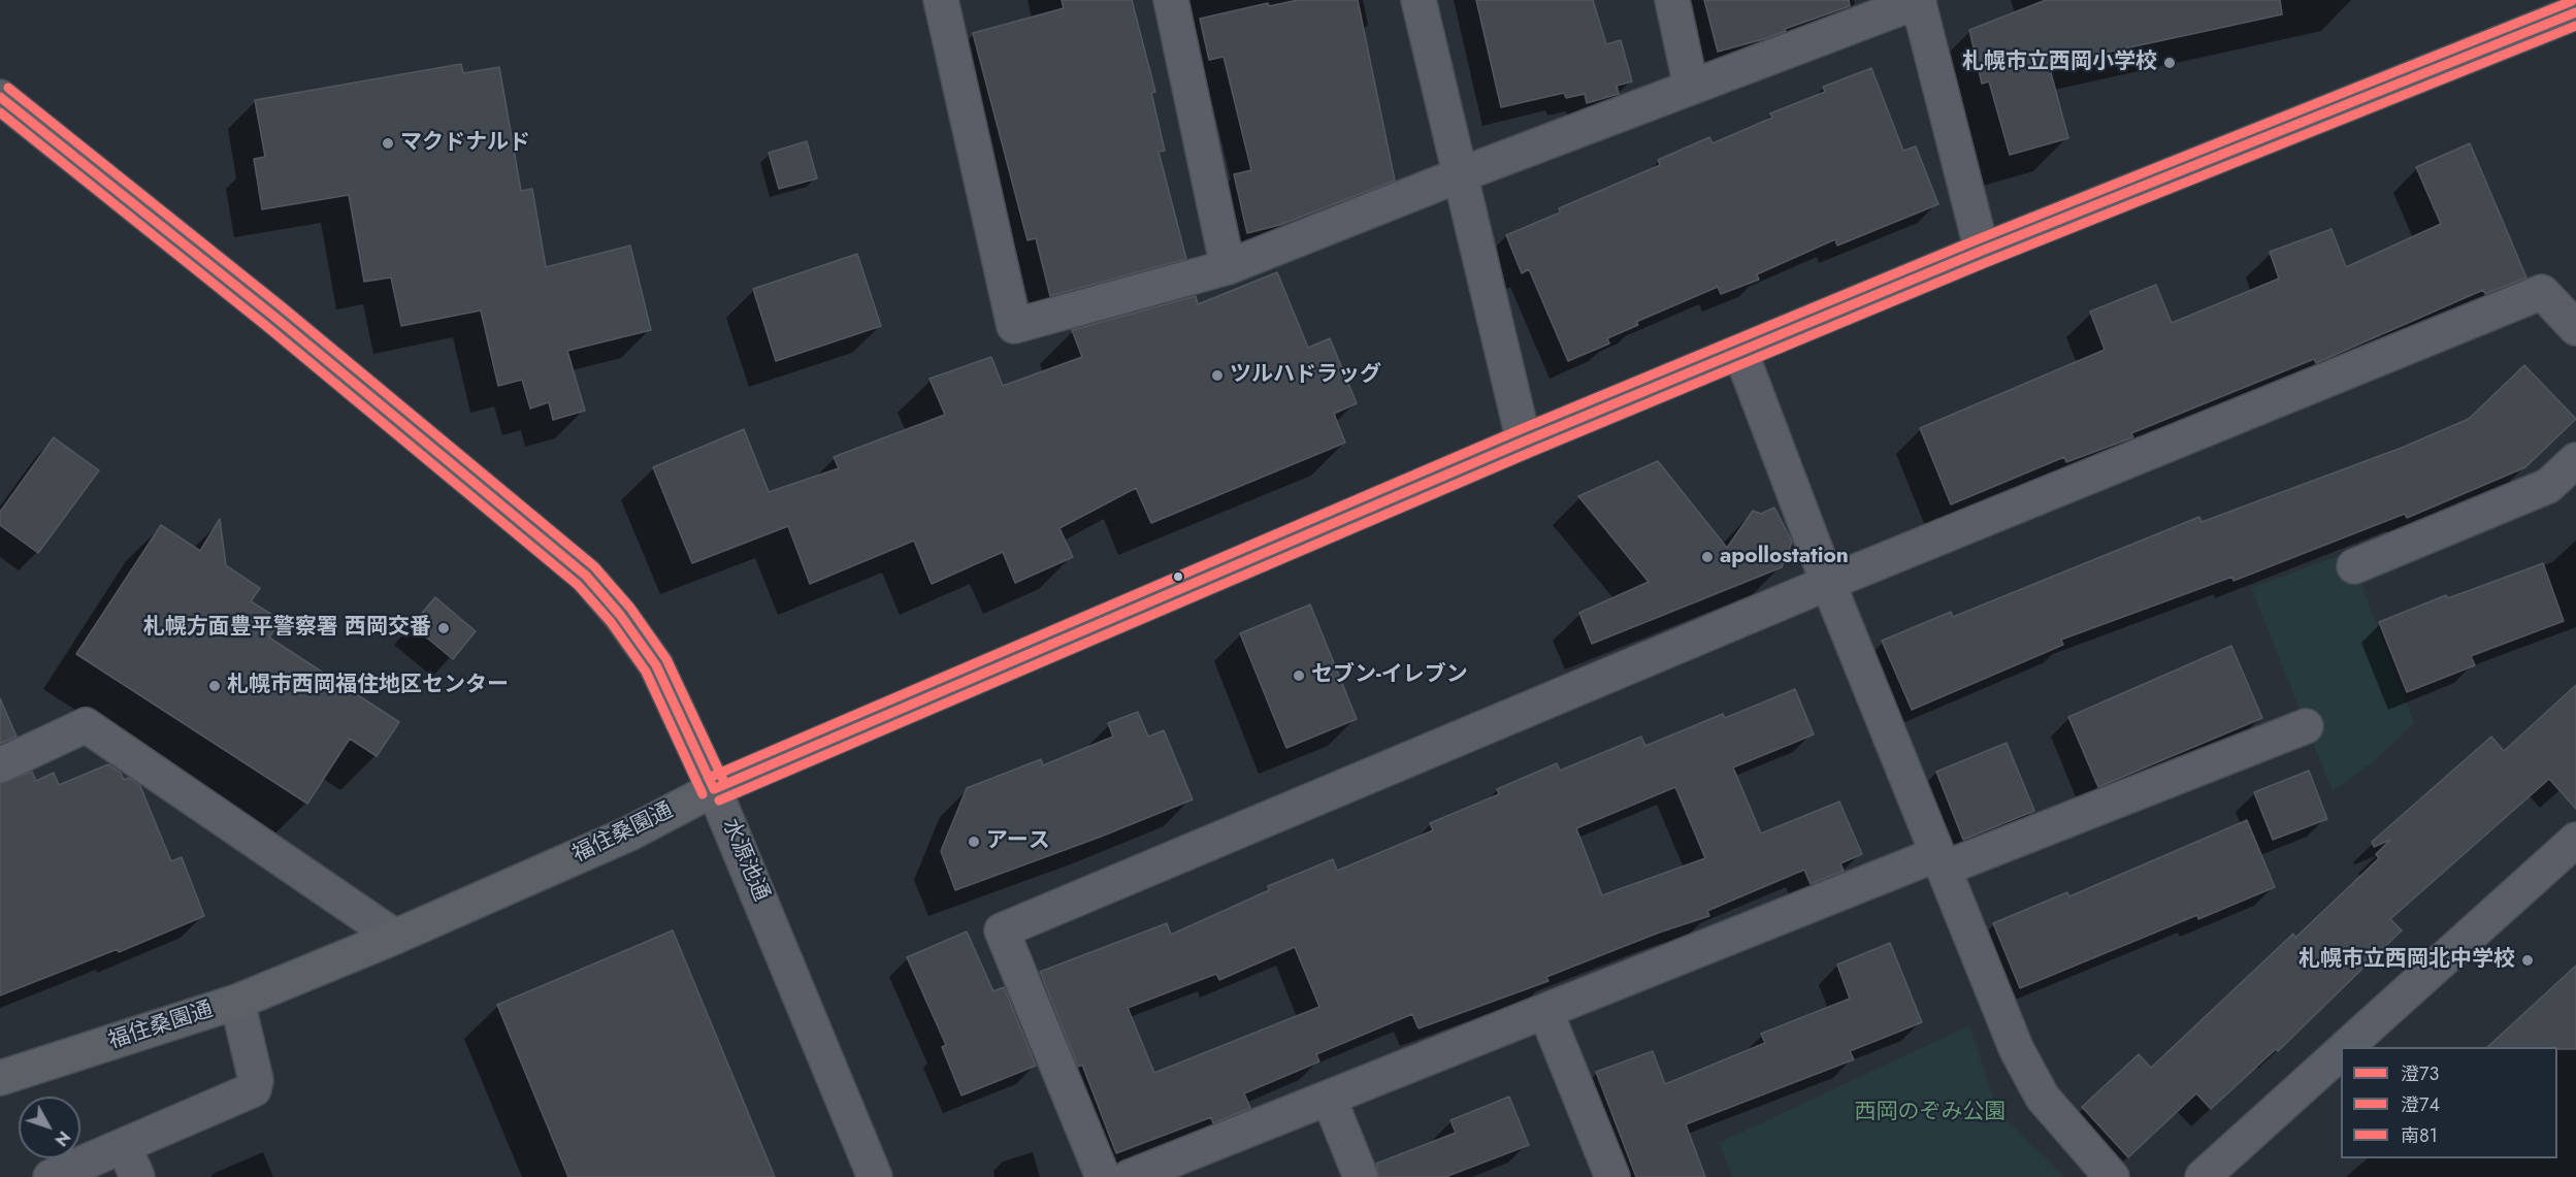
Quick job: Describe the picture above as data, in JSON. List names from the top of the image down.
{
  "streets": {
    "main road": ["福住桑園通", "水源池通"]
  },
  "crossings": [
    ["福住桑園通", "水源池通"]
  ],
  "parks": ["西岡のぞみ公園"],
  "places": [
    "札幌市立西岡小学校",
    "マクドナルド",
    "ツルハドラッグ",
    "apollostation",
    "札幌方面豊平警察署 西岡交番",
    "セブン-イレブン",
    "札幌市西岡福住地区センター",
    "アース",
    "札幌市立西岡北中学校"
  ],
  "lines": ["transit line 南81", "transit line 澄73", "transit line 澄74"],
  "legend": ["澄73", "澄74", "南81"],
  "north": "bottom right"
}
